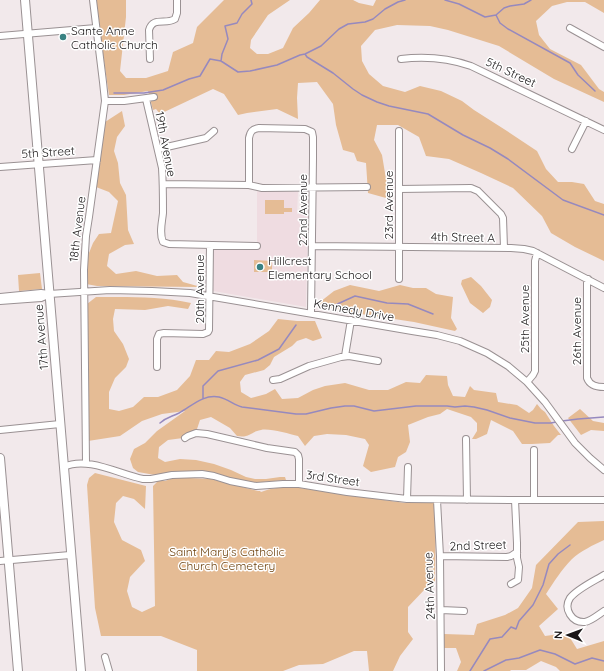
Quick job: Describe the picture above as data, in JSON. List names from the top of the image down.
{
  "streets": {
    "main road": ["17th Avenue"],
    "street": [
      "5th Street",
      "19th Avenue",
      "23rd Avenue",
      "22nd Avenue",
      "18th Avenue",
      "4th Street A",
      "20th Avenue",
      "Kennedy Drive",
      "25th Avenue",
      "26th Avenue",
      "3rd Street",
      "2nd Street",
      "24th Avenue"
    ]
  },
  "crossings": [
    ["5th Street", "18th Avenue"],
    ["5th Street", "17th Avenue"],
    ["19th Avenue", "20th Avenue"],
    ["23rd Avenue", "4th Street A"],
    ["22nd Avenue", "4th Street A"],
    ["22nd Avenue", "Kennedy Drive"],
    ["18th Avenue", "Kennedy Drive"],
    ["18th Avenue", "3rd Street"],
    ["4th Street A", "25th Avenue"],
    ["4th Street A", "26th Avenue"],
    ["20th Avenue", "Kennedy Drive"],
    ["Kennedy Drive", "25th Avenue"],
    ["Kennedy Drive", "17th Avenue"],
    ["17th Avenue", "3rd Street"],
    ["3rd Street", "24th Avenue"],
    ["2nd Street", "24th Avenue"]
  ],
  "parks": ["Saint Mary's Catholic Church Cemetery"],
  "places": ["Sante Anne Catholic Church", "Hillcrest Elementary School"],
  "north": "left"
}
